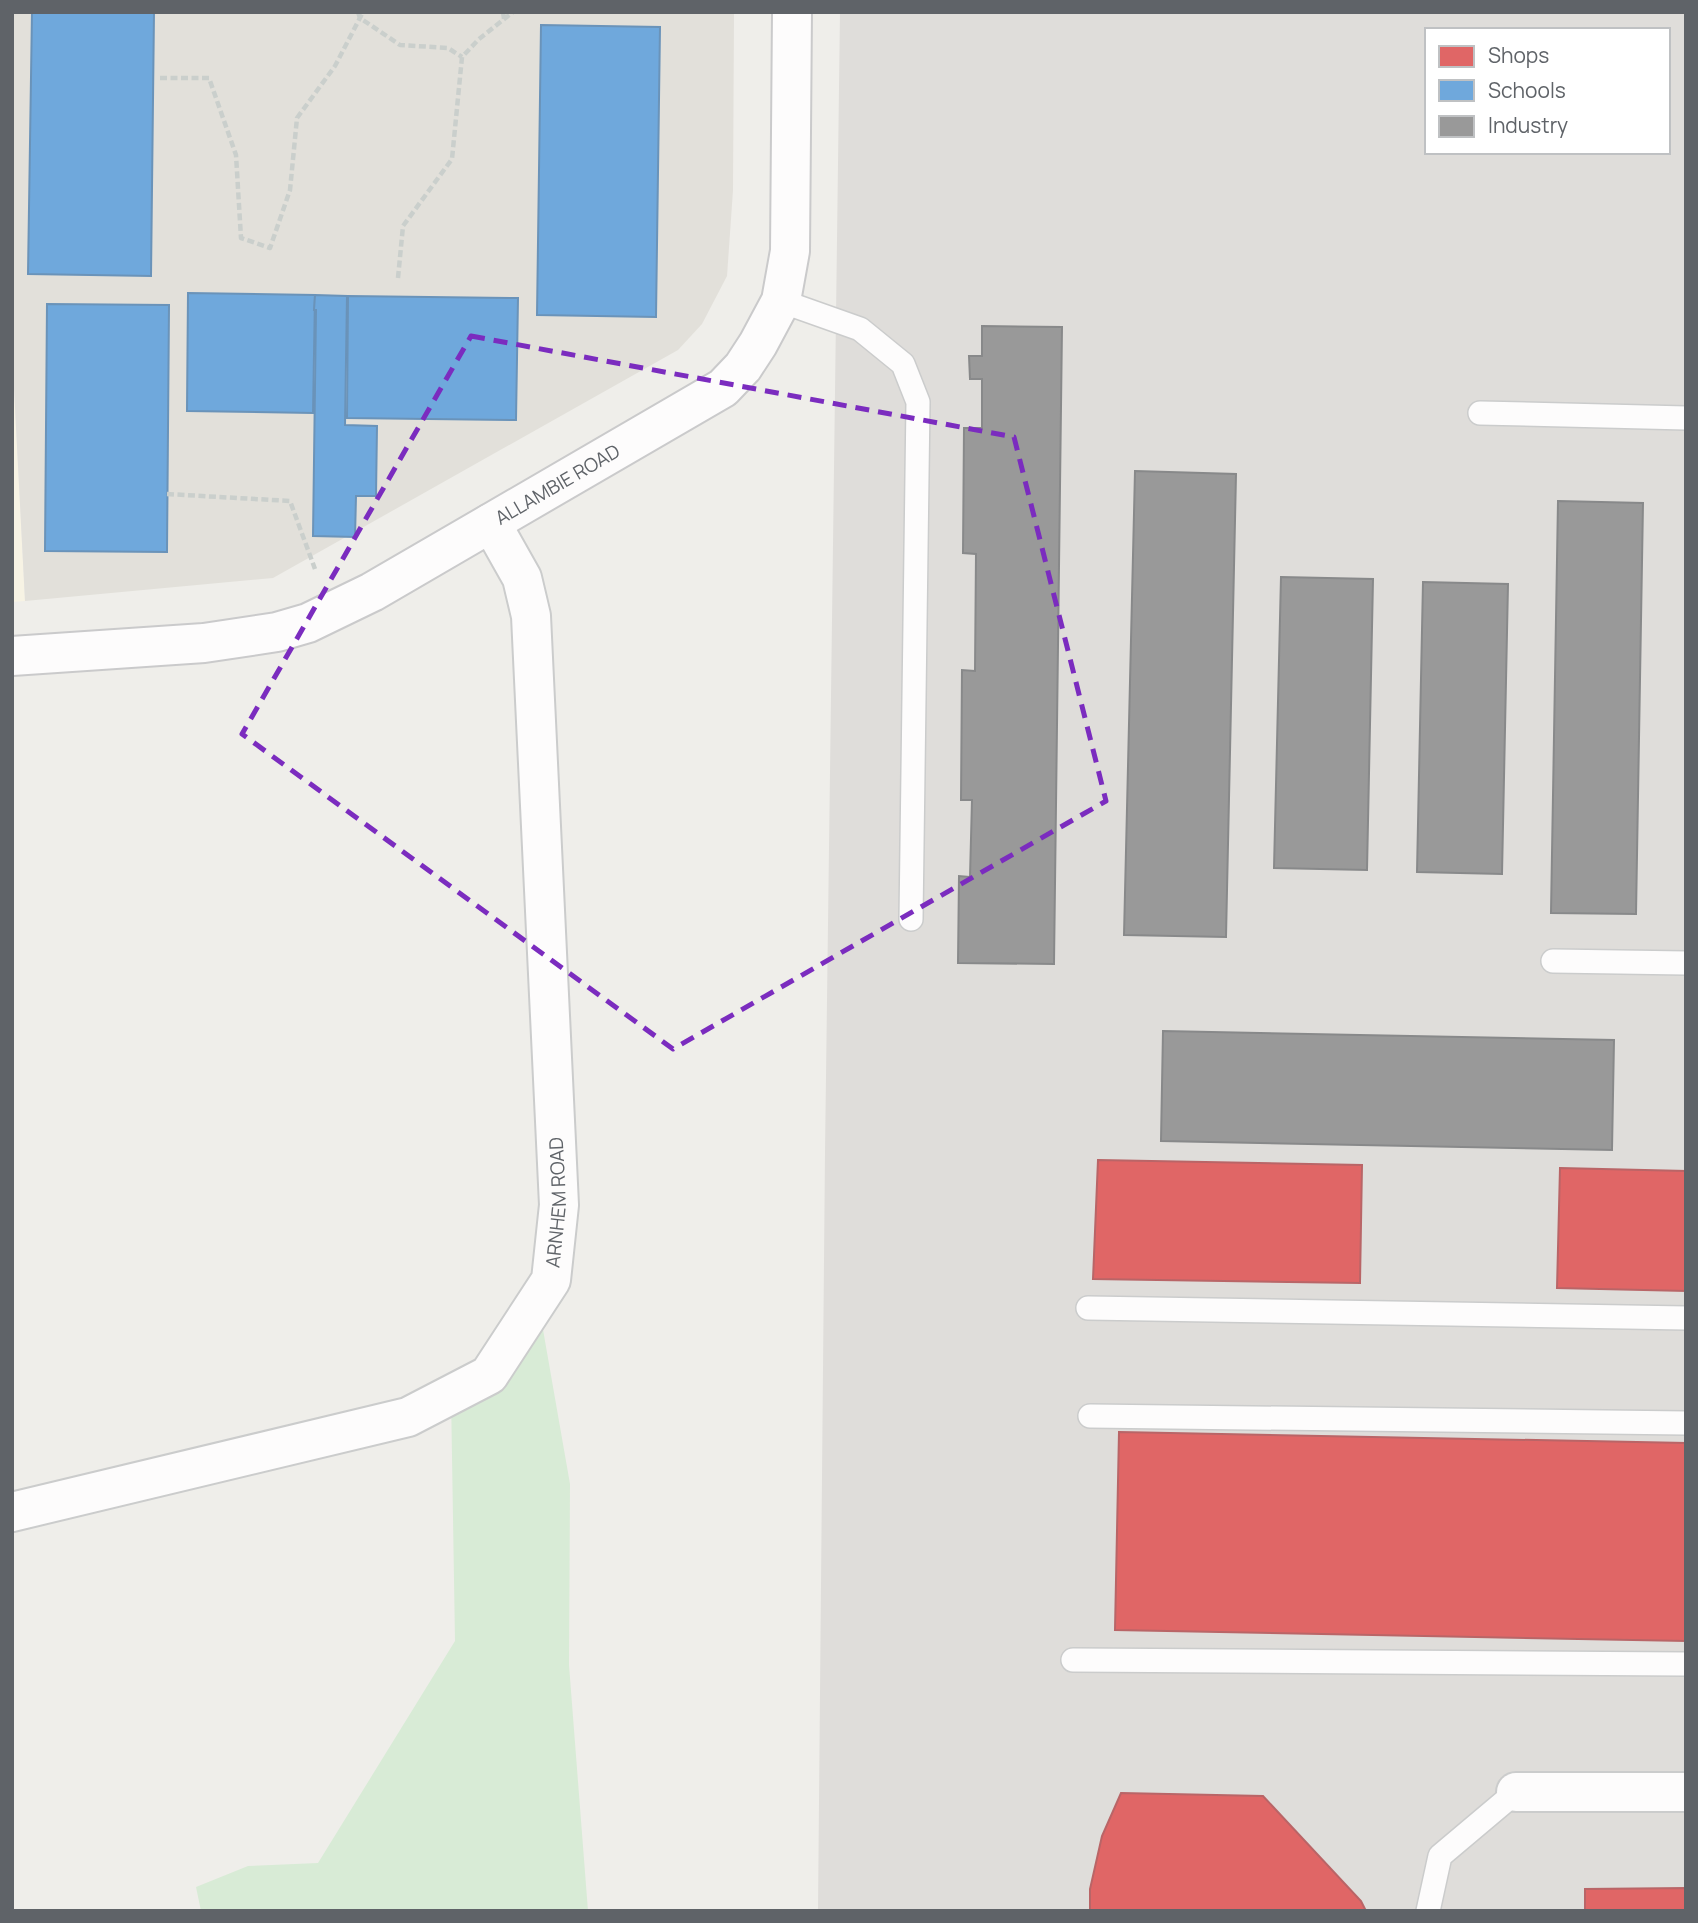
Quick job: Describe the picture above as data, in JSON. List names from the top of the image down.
{
  "streets": {
    "street": ["ALLAMBIE ROAD", "ARNHEM ROAD"]
  },
  "crossings": [
    ["ALLAMBIE ROAD", "ARNHEM ROAD"]
  ],
  "legend": ["Shops", "Schools", "Industry"]
}
